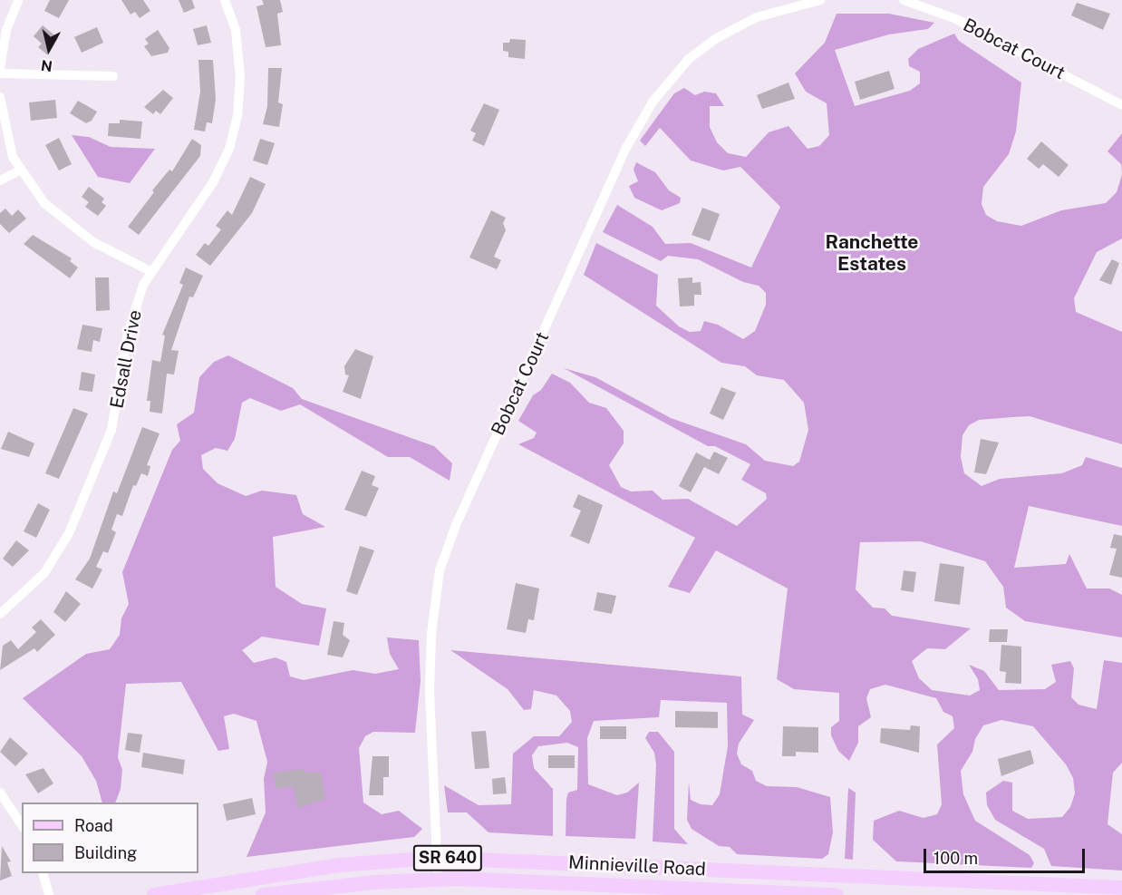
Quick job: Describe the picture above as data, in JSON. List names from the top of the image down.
{
  "streets": {
    "main road": ["SR 640", "Minnieville Road"],
    "street": ["Bobcat Court", "Edsall Drive"]
  },
  "crossings": [
    ["Bobcat Court", "Minnieville Road"]
  ],
  "districts": ["Ranchette Estates"],
  "legend": ["Road", "Building"],
  "scale_bar": "100 m",
  "north": "bottom"
}
